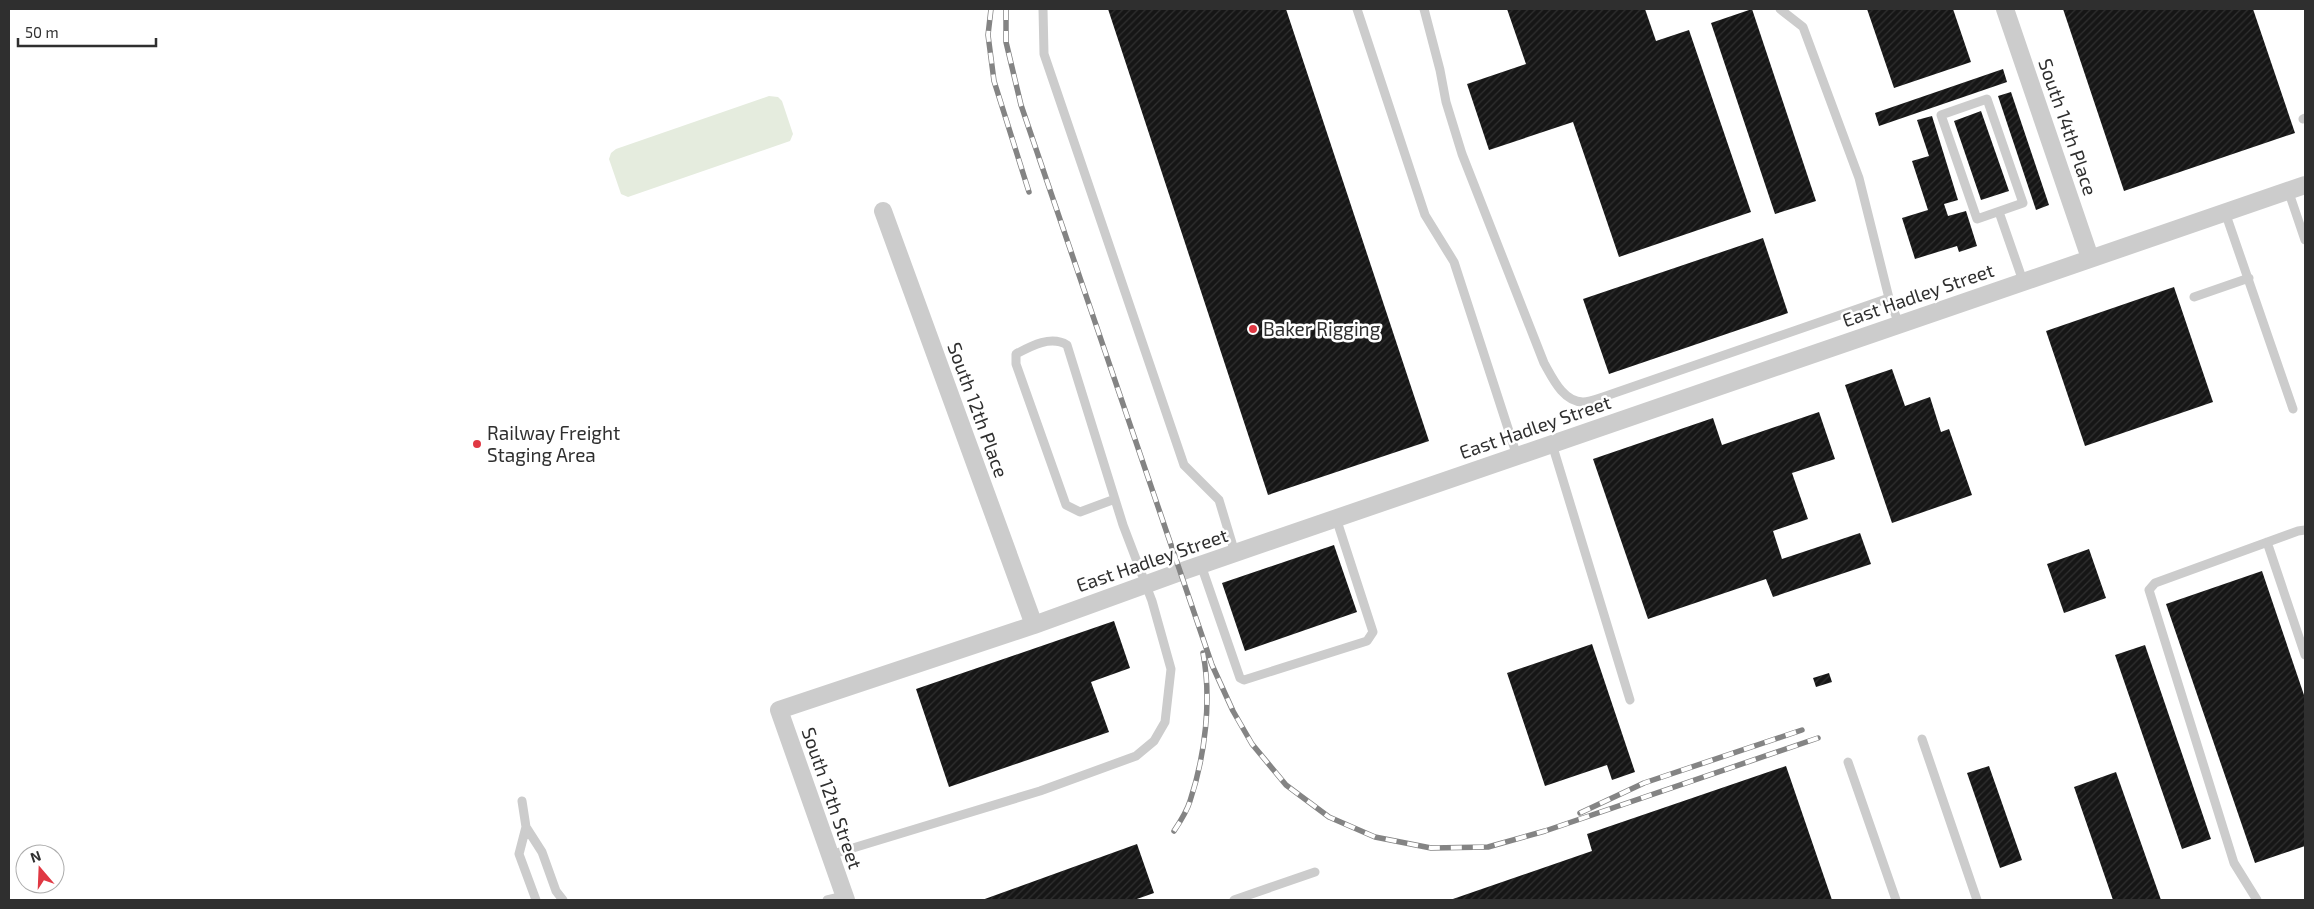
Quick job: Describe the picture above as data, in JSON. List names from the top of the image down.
{
  "streets": {
    "street": [
      "South 14th Place",
      "East Hadley Street",
      "South 12th Place",
      "South 12th Street"
    ]
  },
  "crossings": [
    ["South 14th Place", "East Hadley Street"],
    ["East Hadley Street", "South 12th Place"],
    ["East Hadley Street", "South 12th Street"]
  ],
  "places": ["Baker Rigging", "Railway Freight Staging Area"],
  "scale_bar": "50 m",
  "north": "top"
}
